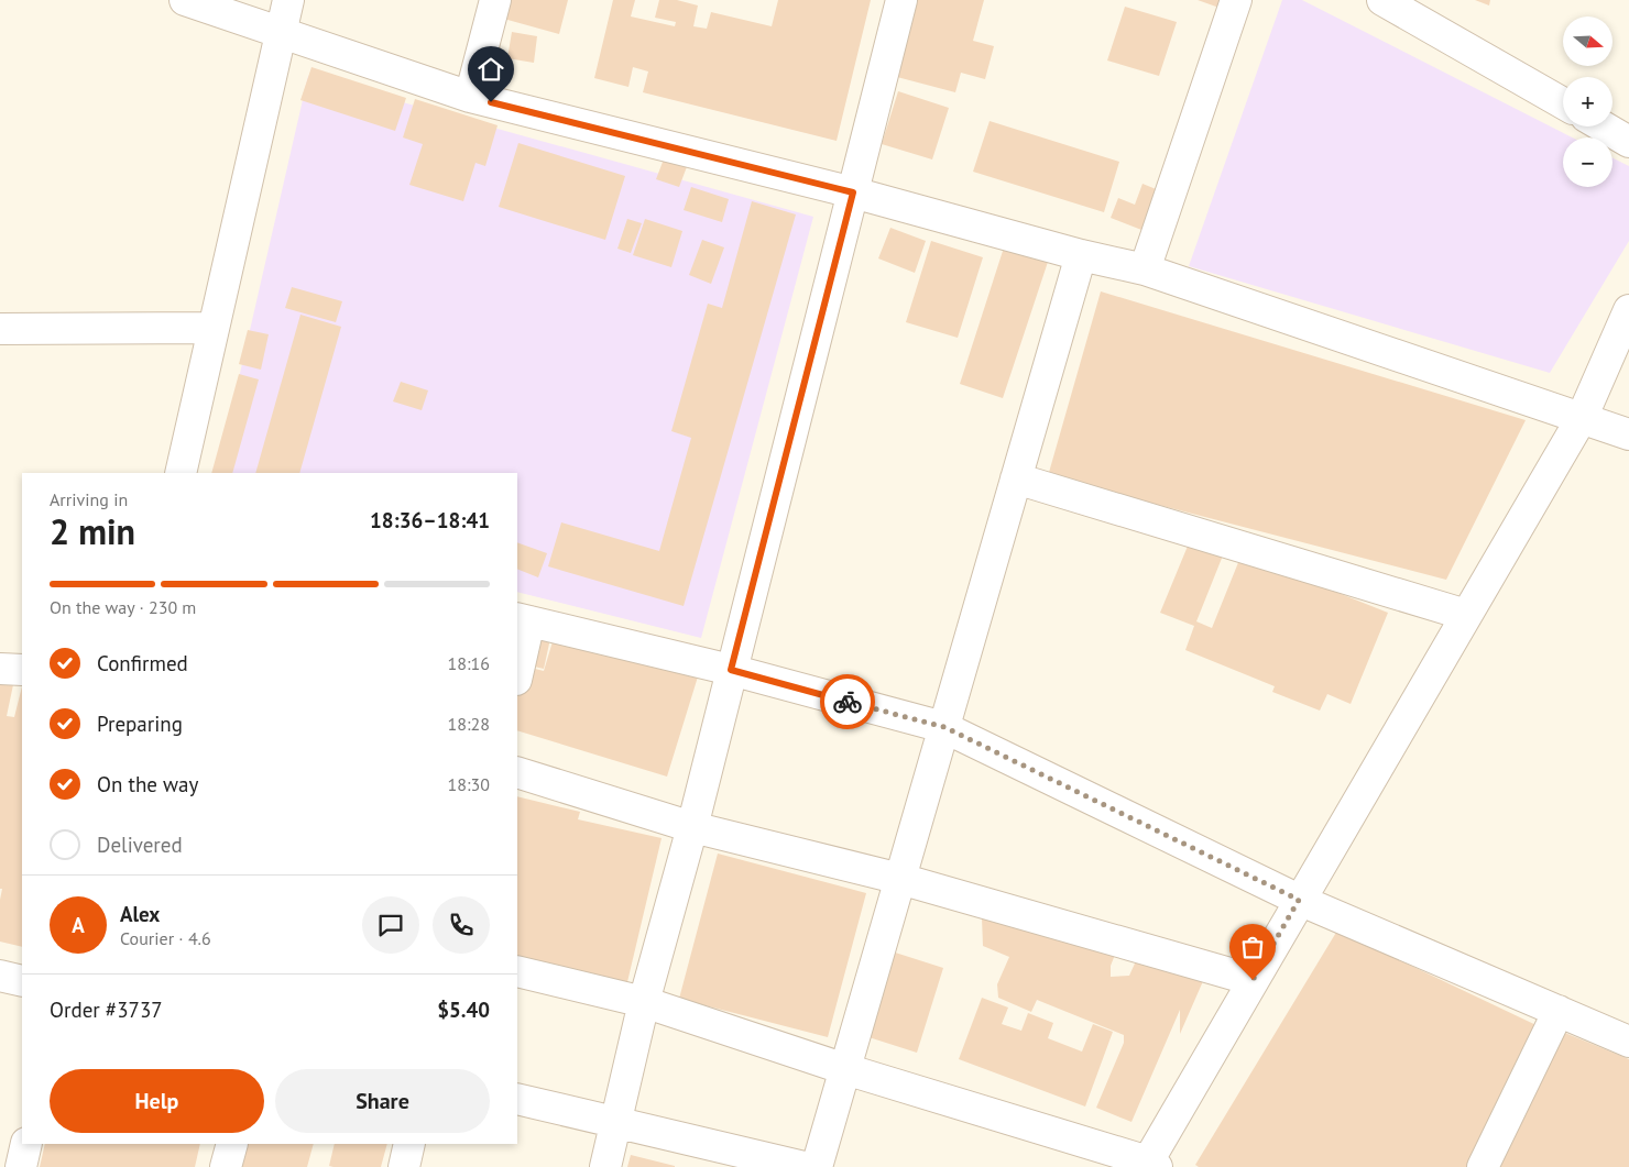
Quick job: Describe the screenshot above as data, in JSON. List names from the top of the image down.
{
  "north": "right",
  "page": {
    "map_buttons": ["+", "−"],
    "heading": ["2 min", "Arriving in", "18:36–18:41"],
    "panel": [
      "Alex",
      "Courier · 4.6",
      "Order #3737",
      "$5.40"
    ],
    "bar": "On the way · 230 m",
    "list": [
      ["Confirmed", "18:16"],
      ["Preparing", "18:28"],
      ["On the way", "18:30"],
      "Delivered"
    ],
    "round": "A",
    "buttons": ["Help", "Share"]
  }
}
